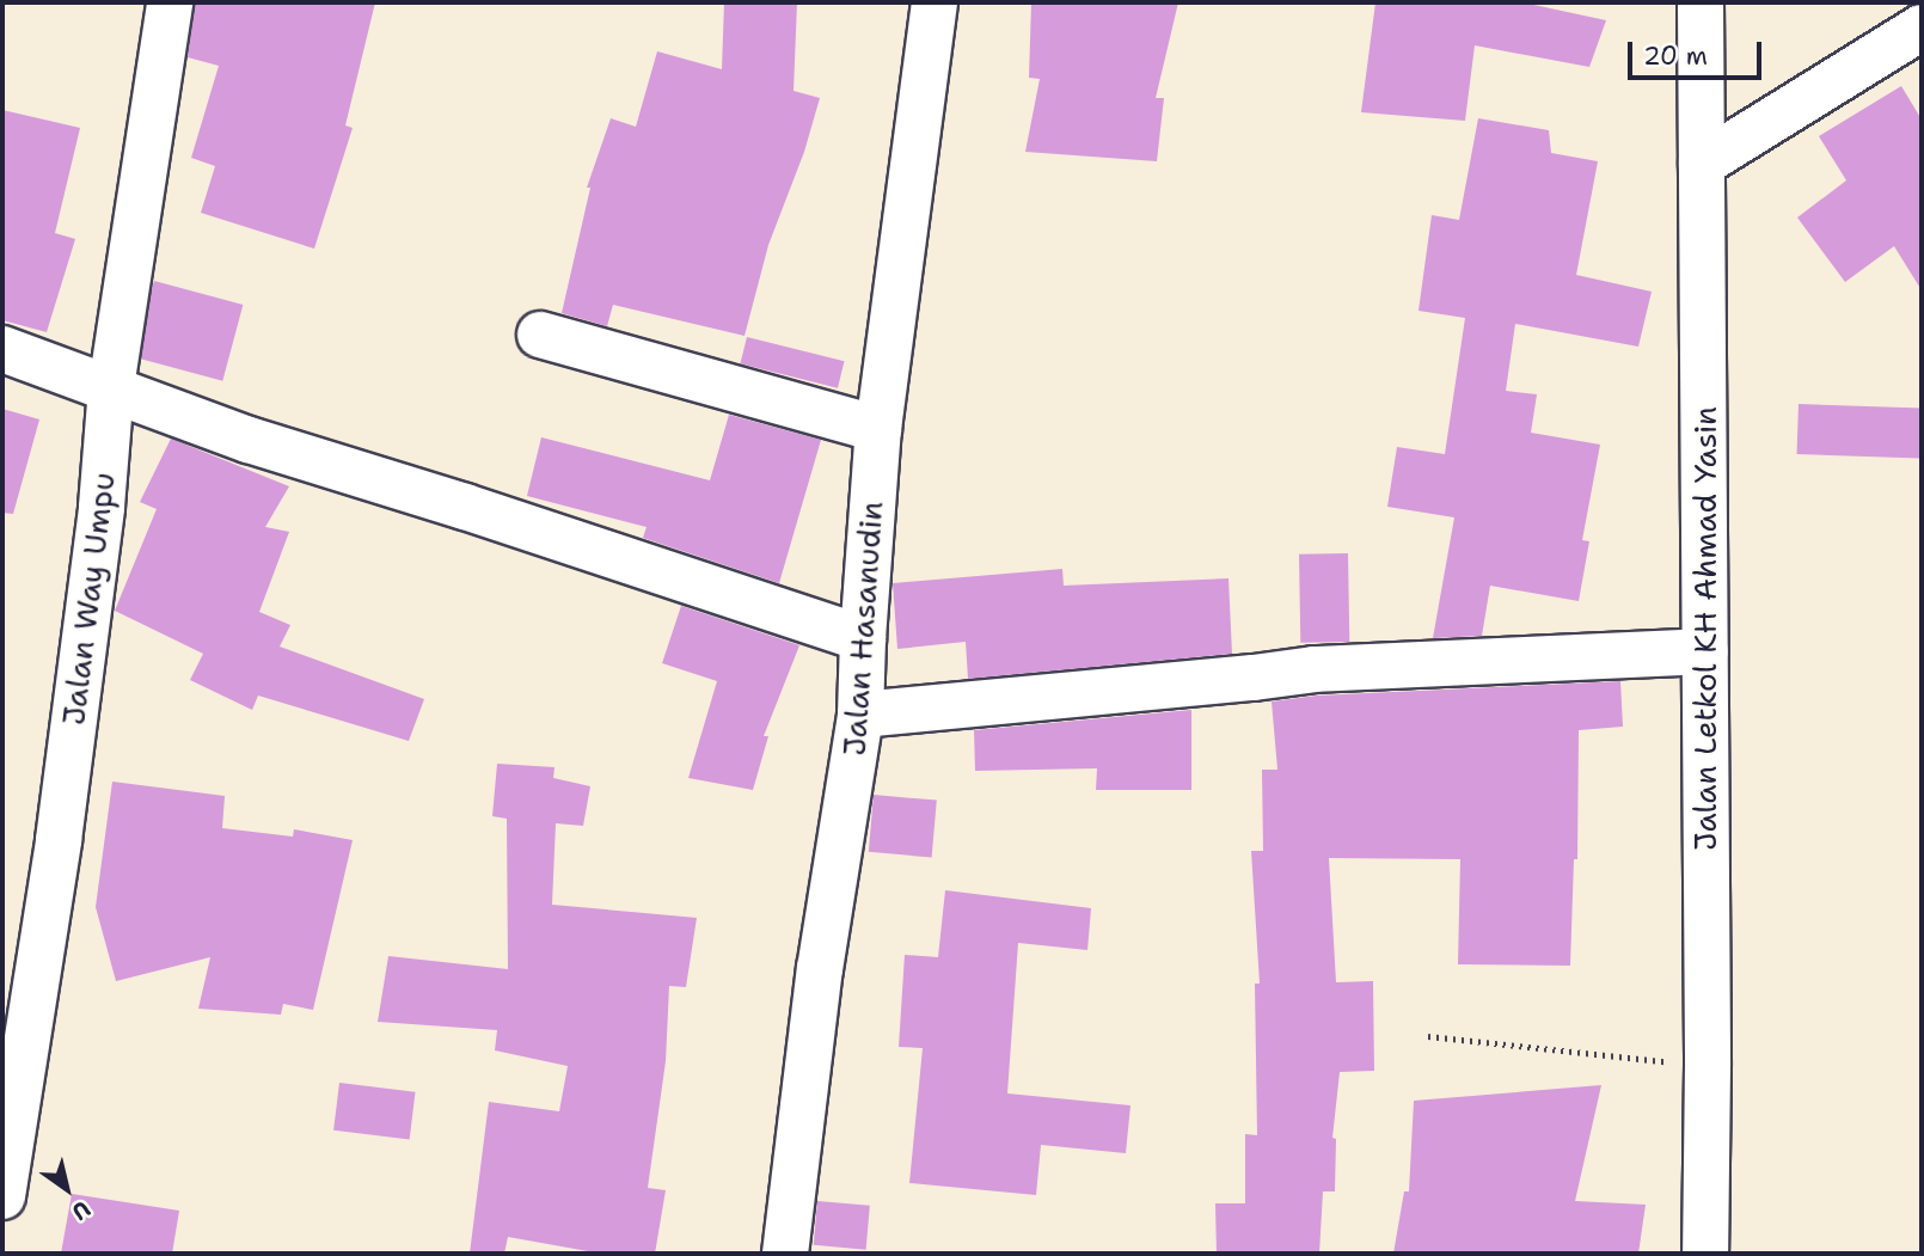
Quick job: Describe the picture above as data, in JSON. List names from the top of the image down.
{
  "streets": {
    "street": ["Jalan Way Umpu", "Jalan Hasanudin", "Jalan Letkol KH Ahmad Yasin"]
  },
  "scale_bar": "20 m",
  "north": "bottom right"
}
